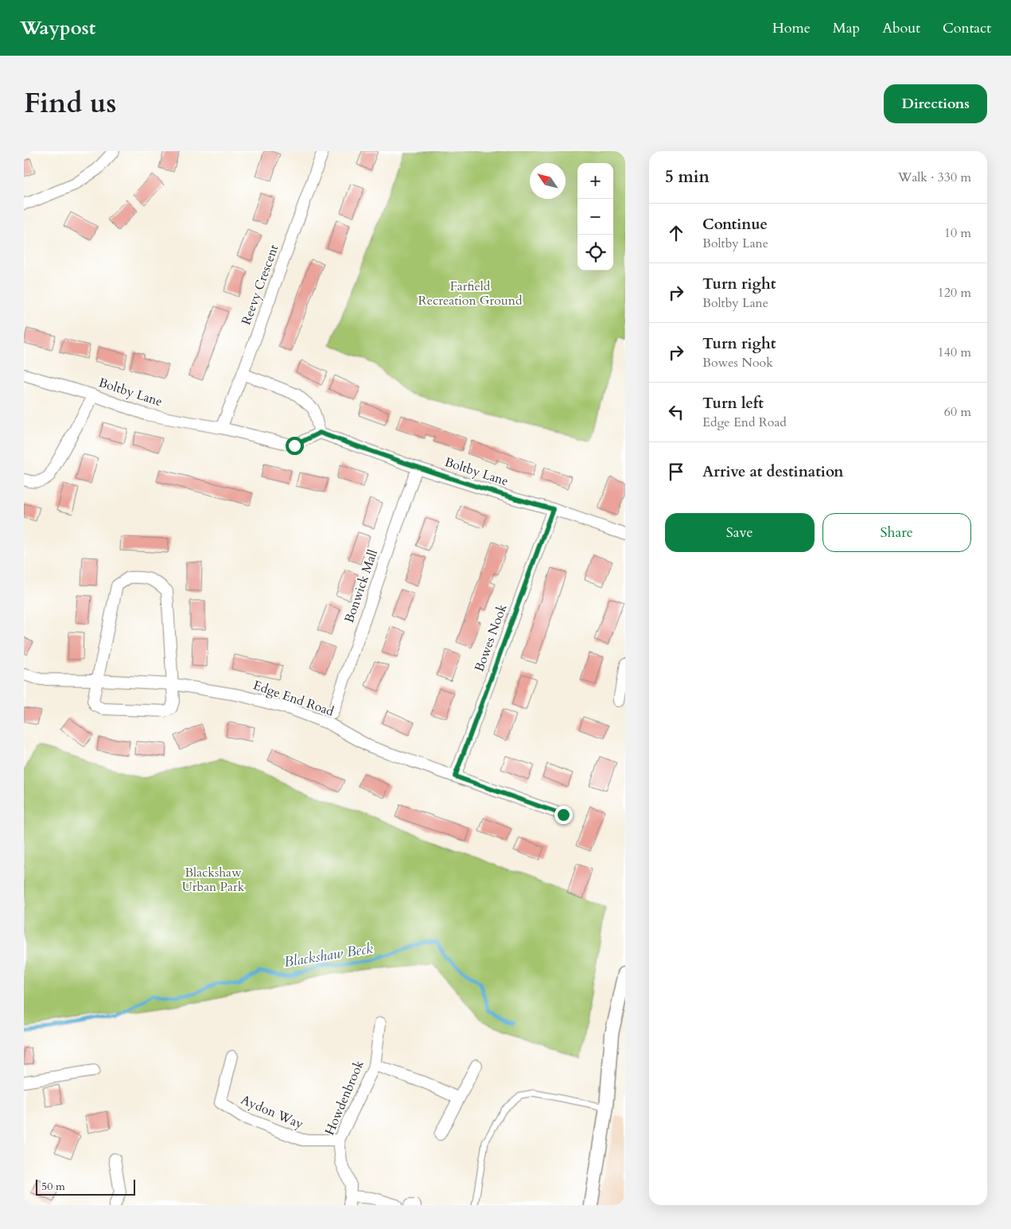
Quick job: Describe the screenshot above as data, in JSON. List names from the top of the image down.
{
  "streets": {
    "street": [
      "Reevy Crescent",
      "Boltby Lane",
      "Bonwick Mall",
      "Bowes Nook",
      "Edge End Road",
      "Howdenbrook",
      "Aydon Way"
    ]
  },
  "crossings": [
    ["Reevy Crescent", "Boltby Lane"],
    ["Boltby Lane", "Bonwick Mall"],
    ["Boltby Lane", "Bowes Nook"],
    ["Bowes Nook", "Edge End Road"],
    ["Howdenbrook", "Aydon Way"]
  ],
  "water": ["Blackshaw Beck"],
  "parks": ["Farfield Recreation Ground", "Blackshaw Urban Park"],
  "scale_bar": "50 m",
  "north": "top left",
  "page": {
    "header": "Waypost",
    "nav": [
      "Home",
      "Map",
      "About",
      "Contact"
    ],
    "title": "Find us",
    "buttons": [
      "Directions",
      ["Save", "Share"]
    ],
    "heading": ["5 min", "Walk · 330 m"],
    "map_buttons": ["+", "−"],
    "list": [
      ["Continue", "Boltby Lane", "10 m"],
      ["Turn right", "Boltby Lane", "120 m"],
      ["Turn right", "Bowes Nook", "140 m"],
      ["Turn left", "Edge End Road", "60 m"],
      "Arrive at destination"
    ],
    "scale": "50 m"
  }
}
